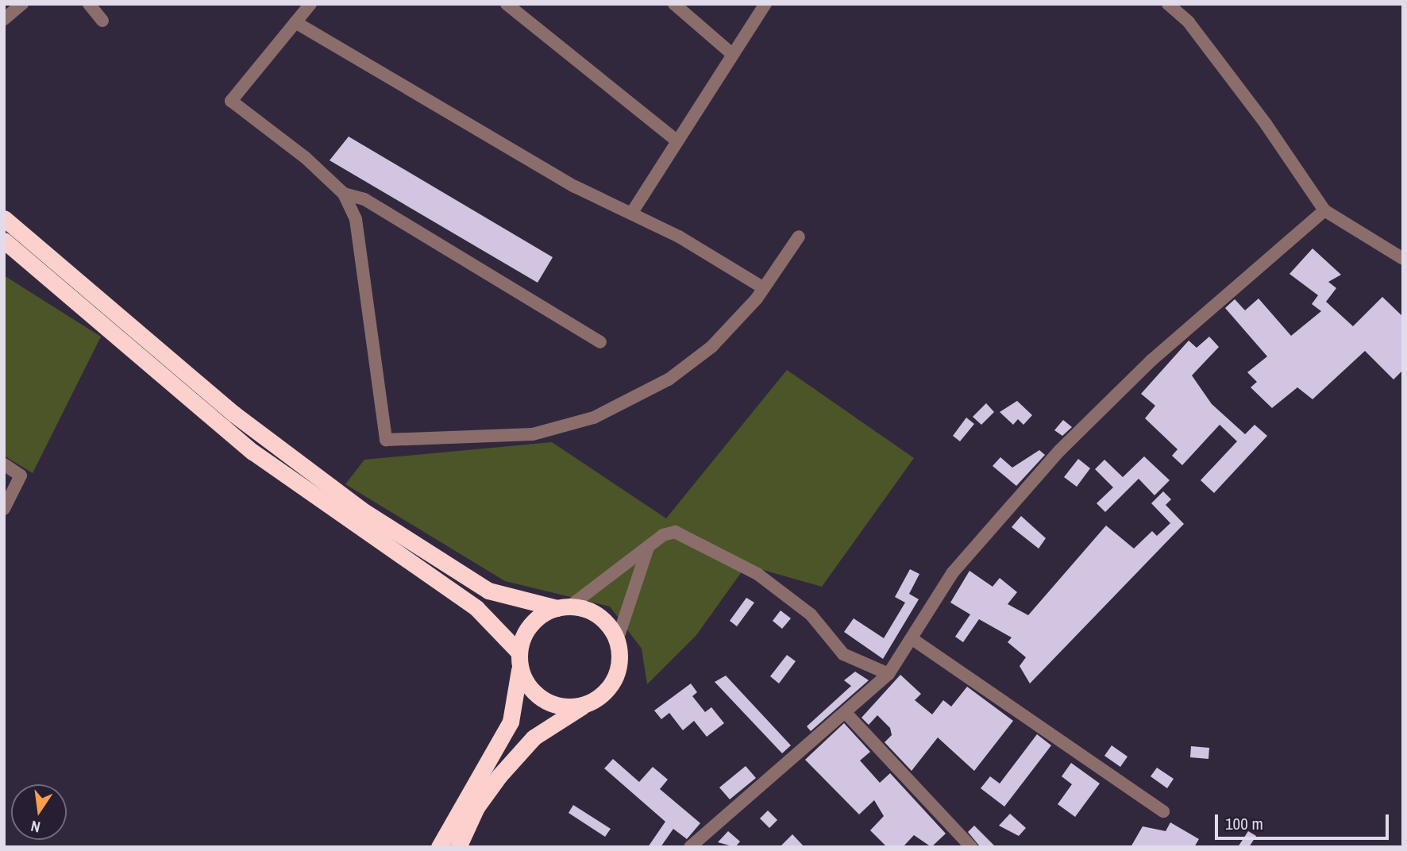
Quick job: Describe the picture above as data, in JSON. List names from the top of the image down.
{
  "scale_bar": "100 m",
  "north": "bottom"
}
